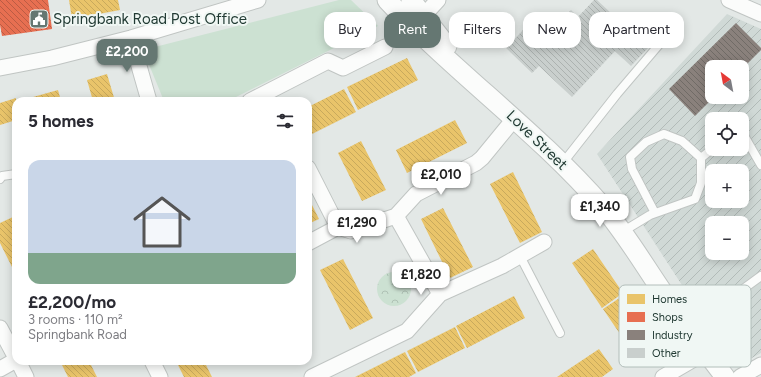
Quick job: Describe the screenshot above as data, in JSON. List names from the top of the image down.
{
  "streets": {
    "street": ["Love Street"]
  },
  "places": {
    "public building": ["Springbank Road Post Office"]
  },
  "legend": [
    "Homes",
    "Shops",
    "Industry",
    "Other"
  ],
  "north": "top left",
  "page": {
    "chip": [
      "Buy",
      "Rent",
      "Filters",
      "New",
      "Apartment"
    ],
    "price": [
      "£2,200",
      "£2,010",
      "£1,340",
      "£1,290",
      "£1,820"
    ],
    "map_buttons": ["+", "−"],
    "heading": "5 homes",
    "list": [
      {
        "name": "£2,200/mo",
        "note": "3 rooms · 110 m² · Springbank Road"
      }
    ]
  }
}
